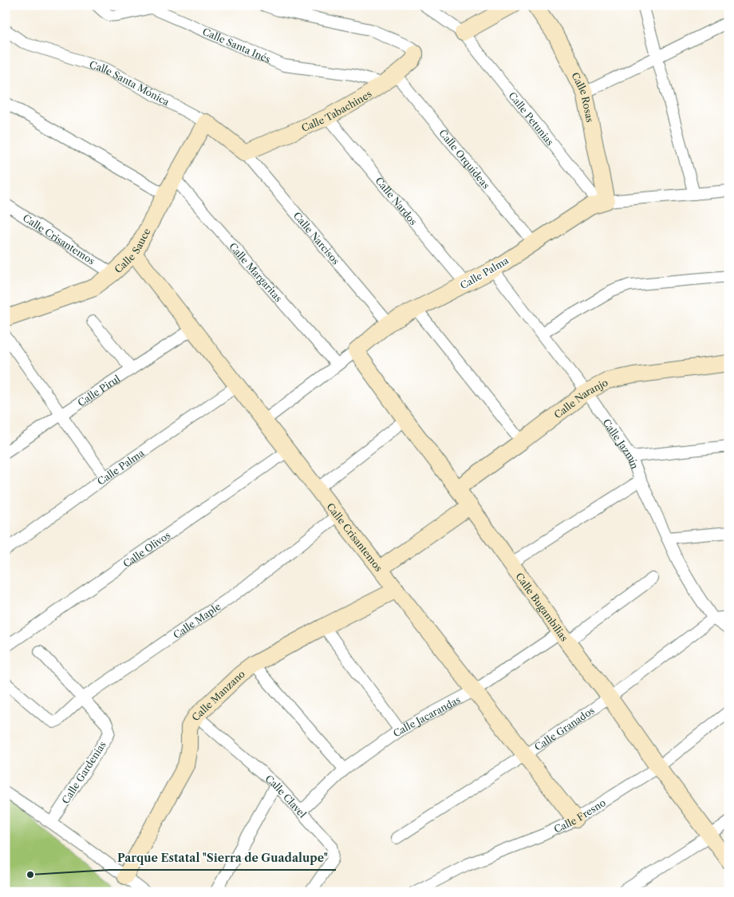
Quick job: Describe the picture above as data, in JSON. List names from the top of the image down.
{
  "streets": {
    "street": [
      "Calle Santa Inés",
      "Calle Santa Mónica",
      "Calle Rosas",
      "Calle Tabachines",
      "Calle Petunias",
      "Calle Orquídeas",
      "Calle Nardos",
      "Calle Narcisos",
      "Calle Crisantemos",
      "Calle Sauce",
      "Calle Margaritas",
      "Calle Palma",
      "Calle Pirul",
      "Calle Naranjo",
      "Calle Jazmín",
      "Calle Olivos",
      "Calle Bugambilias",
      "Calle Maple",
      "Calle Manzano",
      "Calle Jacarandas",
      "Calle Granados",
      "Calle Gardenias",
      "Calle Clavel",
      "Calle Fresno"
    ]
  },
  "crossings": [
    ["Calle Santa Inés", "Calle Tabachines"],
    ["Calle Santa Mónica", "Calle Tabachines"],
    ["Calle Santa Mónica", "Calle Narcisos"],
    ["Calle Santa Mónica", "Calle Sauce"],
    ["Calle Rosas", "Calle Petunias"],
    ["Calle Rosas", "Calle Palma"],
    ["Calle Tabachines", "Calle Orquídeas"],
    ["Calle Tabachines", "Calle Nardos"],
    ["Calle Tabachines", "Calle Narcisos"],
    ["Calle Petunias", "Calle Palma"],
    ["Calle Orquídeas", "Calle Palma"],
    ["Calle Nardos", "Calle Palma"],
    ["Calle Narcisos", "Calle Palma"],
    ["Calle Crisantemos", "Calle Sauce"],
    ["Calle Crisantemos", "Calle Palma"],
    ["Calle Crisantemos", "Calle Pirul"],
    ["Calle Crisantemos", "Calle Olivos"],
    ["Calle Crisantemos", "Calle Maple"],
    ["Calle Crisantemos", "Calle Manzano"],
    ["Calle Crisantemos", "Calle Jacarandas"],
    ["Calle Crisantemos", "Calle Granados"],
    ["Calle Crisantemos", "Calle Fresno"],
    ["Calle Sauce", "Calle Margaritas"],
    ["Calle Margaritas", "Calle Palma"],
    ["Calle Palma", "Calle Jazmín"],
    ["Calle Palma", "Calle Bugambilias"],
    ["Calle Naranjo", "Calle Jazmín"],
    ["Calle Naranjo", "Calle Bugambilias"],
    ["Calle Jazmín", "Calle Granados"],
    ["Calle Bugambilias", "Calle Jacarandas"],
    ["Calle Bugambilias", "Calle Granados"],
    ["Calle Bugambilias", "Calle Fresno"],
    ["Calle Maple", "Calle Gardenias"],
    ["Calle Manzano", "Calle Clavel"],
    ["Calle Jacarandas", "Calle Clavel"]
  ],
  "places": ["Parque Estatal \"Sierra de Guadalupe\""]
}
